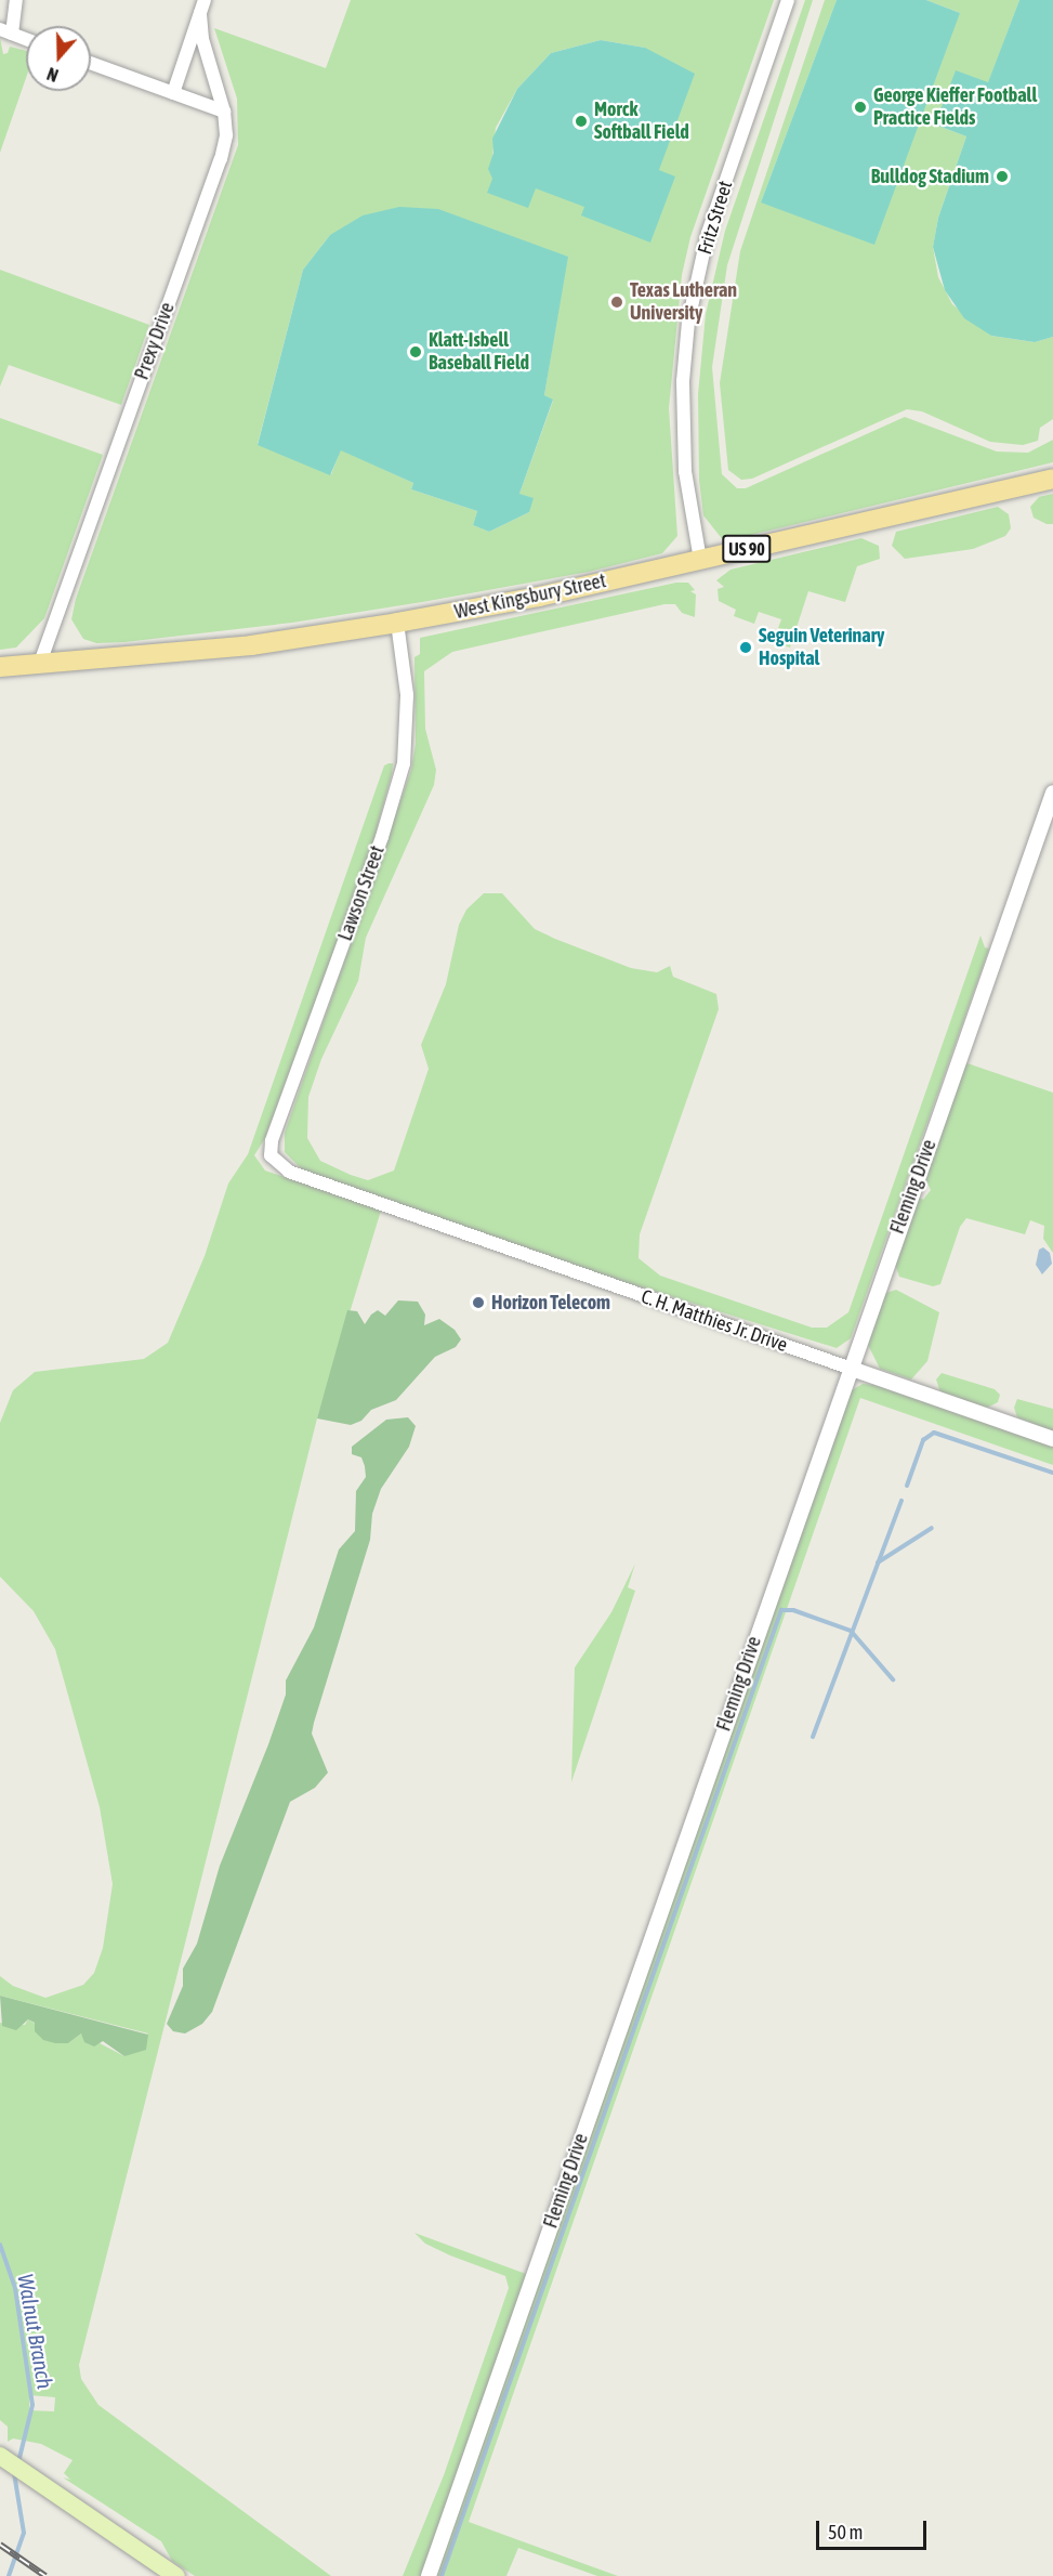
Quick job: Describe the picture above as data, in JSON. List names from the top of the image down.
{
  "streets": {
    "main road": ["US 90", "West Kingsbury Street"],
    "street": [
      "Fritz Street",
      "Prexy Drive",
      "Lawson Street",
      "Fleming Drive",
      "C. H. Matthies Jr. Drive"
    ]
  },
  "crossings": [
    ["Fritz Street", "West Kingsbury Street"],
    ["Prexy Drive", "West Kingsbury Street"],
    ["West Kingsbury Street", "Lawson Street"],
    ["Lawson Street", "C. H. Matthies Jr. Drive"],
    ["Fleming Drive", "C. H. Matthies Jr. Drive"]
  ],
  "water": ["Walnut Branch"],
  "places": [
    "George Kieffer Football Practice Fields",
    "Morck Softball Field",
    "Bulldog Stadium",
    "Texas Lutheran University",
    "Klatt-Isbell Baseball Field",
    "Seguin Veterinary Hospital",
    "Horizon Telecom"
  ],
  "scale_bar": "50 m",
  "north": "bottom"
}
